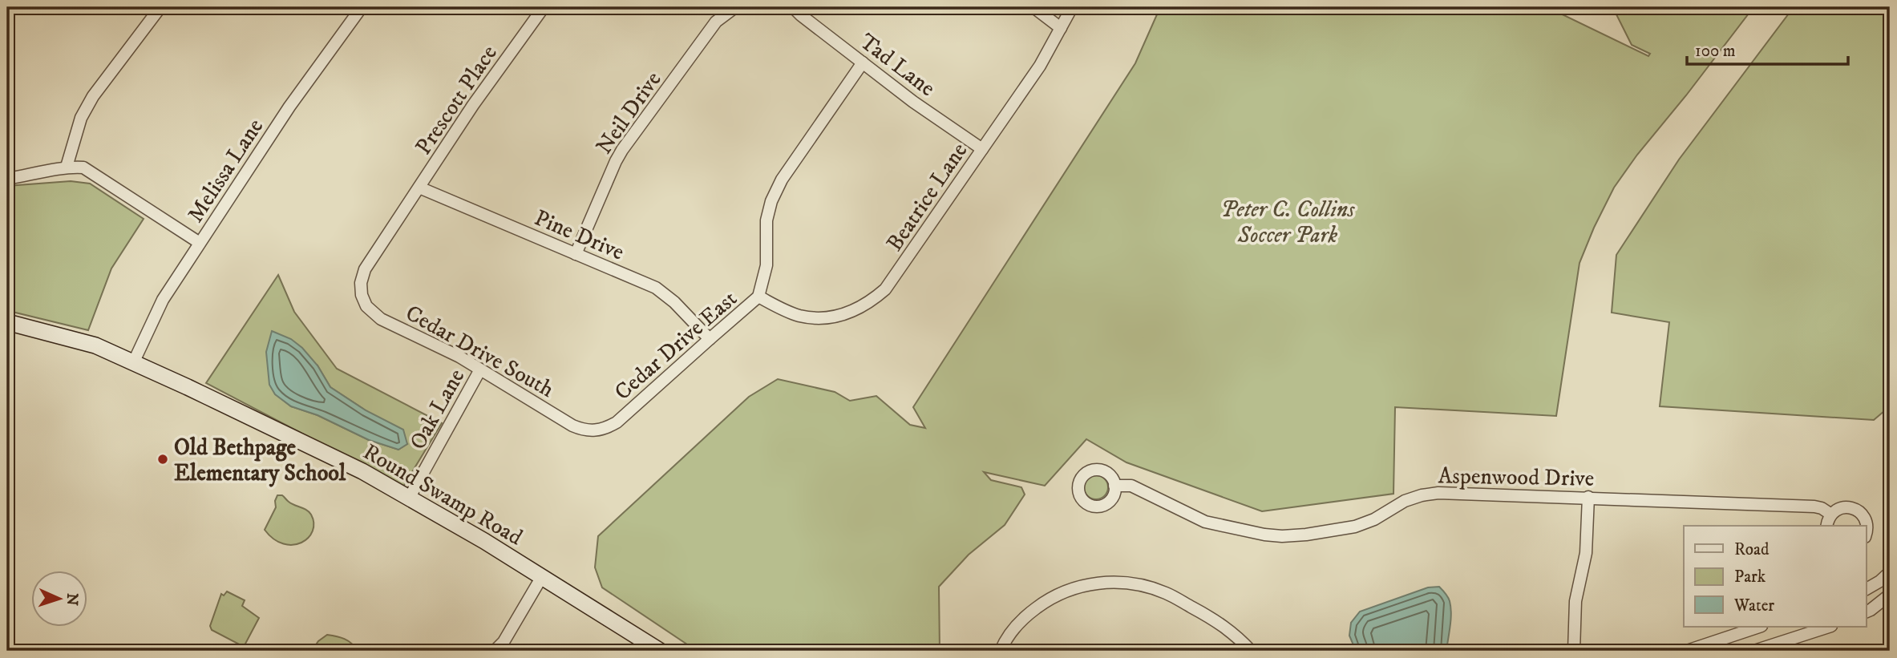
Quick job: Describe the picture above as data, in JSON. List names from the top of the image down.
{
  "streets": {
    "main road": ["Round Swamp Road"],
    "street": [
      "Tad Lane",
      "Prescott Place",
      "Neil Drive",
      "Melissa Lane",
      "Beatrice Lane",
      "Pine Drive",
      "Cedar Drive East",
      "Cedar Drive South",
      "Oak Lane",
      "Aspenwood Drive"
    ]
  },
  "crossings": [
    ["Tad Lane", "Beatrice Lane"],
    ["Tad Lane", "Cedar Drive East"],
    ["Prescott Place", "Pine Drive"],
    ["Prescott Place", "Cedar Drive South"],
    ["Neil Drive", "Pine Drive"],
    ["Melissa Lane", "Round Swamp Road"],
    ["Beatrice Lane", "Cedar Drive East"],
    ["Pine Drive", "Cedar Drive East"],
    ["Cedar Drive East", "Cedar Drive South"],
    ["Cedar Drive South", "Oak Lane"],
    ["Oak Lane", "Round Swamp Road"]
  ],
  "parks": ["Peter C. Collins Soccer Park"],
  "places": ["Old Bethpage Elementary School"],
  "legend": ["Road", "Park", "Water"],
  "scale_bar": "100 m",
  "north": "right"
}
